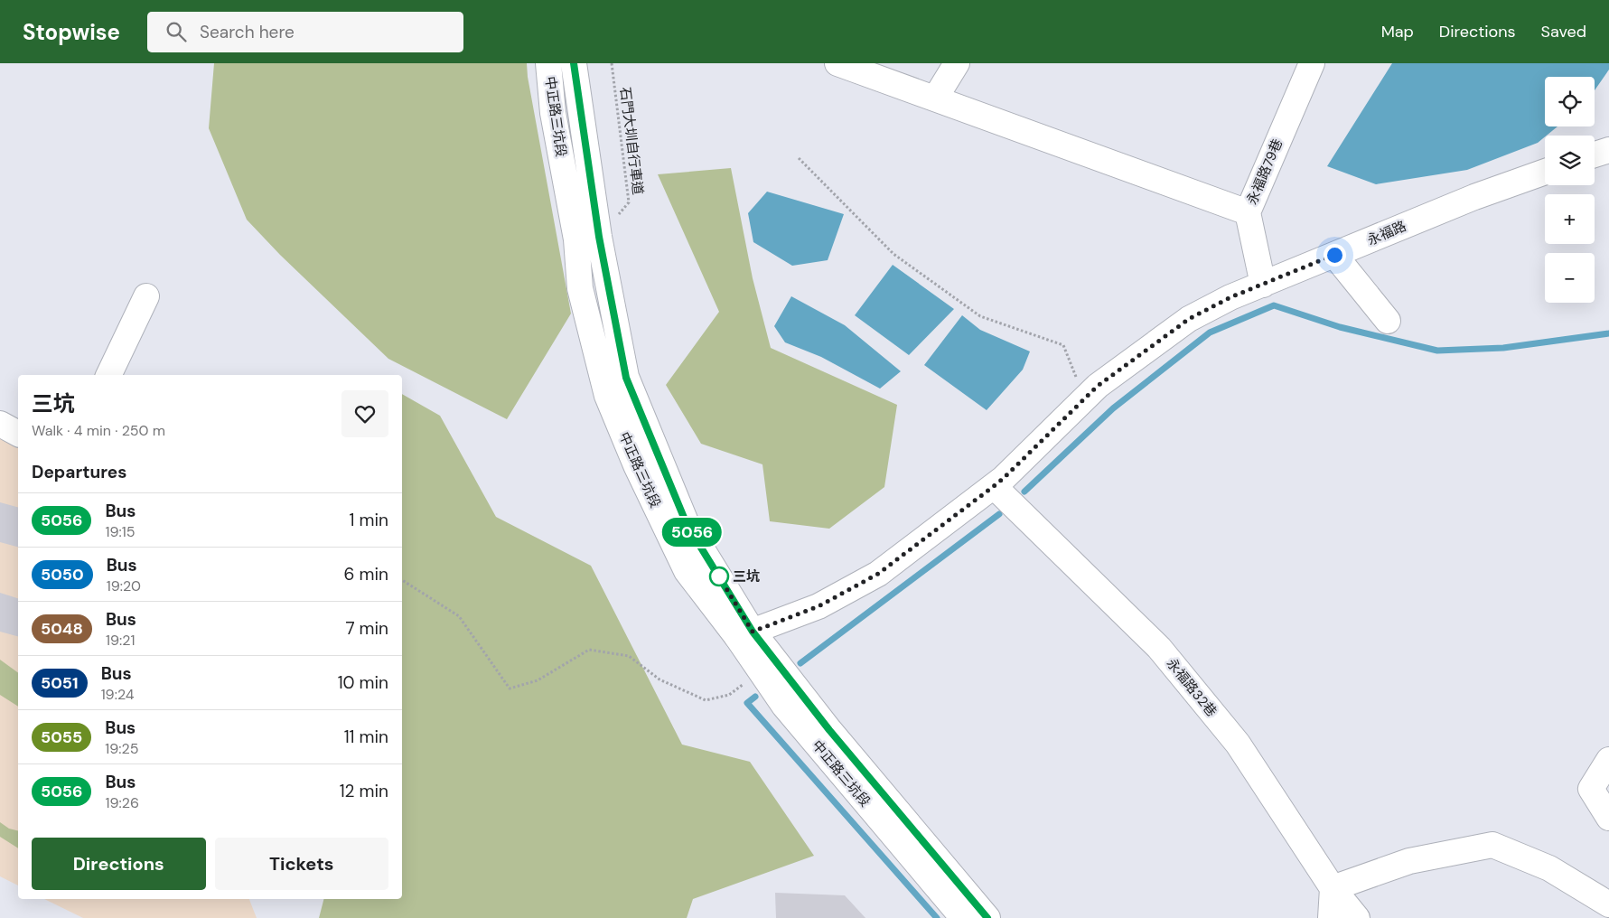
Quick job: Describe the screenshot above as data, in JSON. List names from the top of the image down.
{
  "streets": {
    "main road": [
      "中正路三坑段",
      "永福路79巷",
      "永福路",
      "永福路32巷"
    ],
    "path": ["石門大圳自行車道"]
  },
  "crossings": [
    ["中正路三坑段", "石門大圳自行車道"],
    ["中正路三坑段", "永福路"],
    ["永福路79巷", "永福路"],
    ["永福路", "永福路32巷"]
  ],
  "places": ["三坑"],
  "lines": ["bus line 5056"],
  "page": {
    "header": "Stopwise",
    "search": "Search here",
    "nav": ["Map", "Directions", "Saved"],
    "on_map": "5056",
    "map_buttons": ["+", "−"],
    "heading": [
      ["三坑", "Walk · 4 min · 250 m"],
      "Departures"
    ],
    "list": [
      {
        "mark": "5056",
        "name": "Bus",
        "note": "19:15",
        "value": "1 min"
      },
      {
        "mark": "5050",
        "name": "Bus",
        "note": "19:20",
        "value": "6 min"
      },
      {
        "mark": "5048",
        "name": "Bus",
        "note": "19:21",
        "value": "7 min"
      },
      {
        "mark": "5051",
        "name": "Bus",
        "note": "19:24",
        "value": "10 min"
      },
      {
        "mark": "5055",
        "name": "Bus",
        "note": "19:25",
        "value": "11 min"
      },
      {
        "mark": "5056",
        "name": "Bus",
        "note": "19:26",
        "value": "12 min"
      }
    ],
    "buttons": ["Directions", "Tickets"]
  }
}
